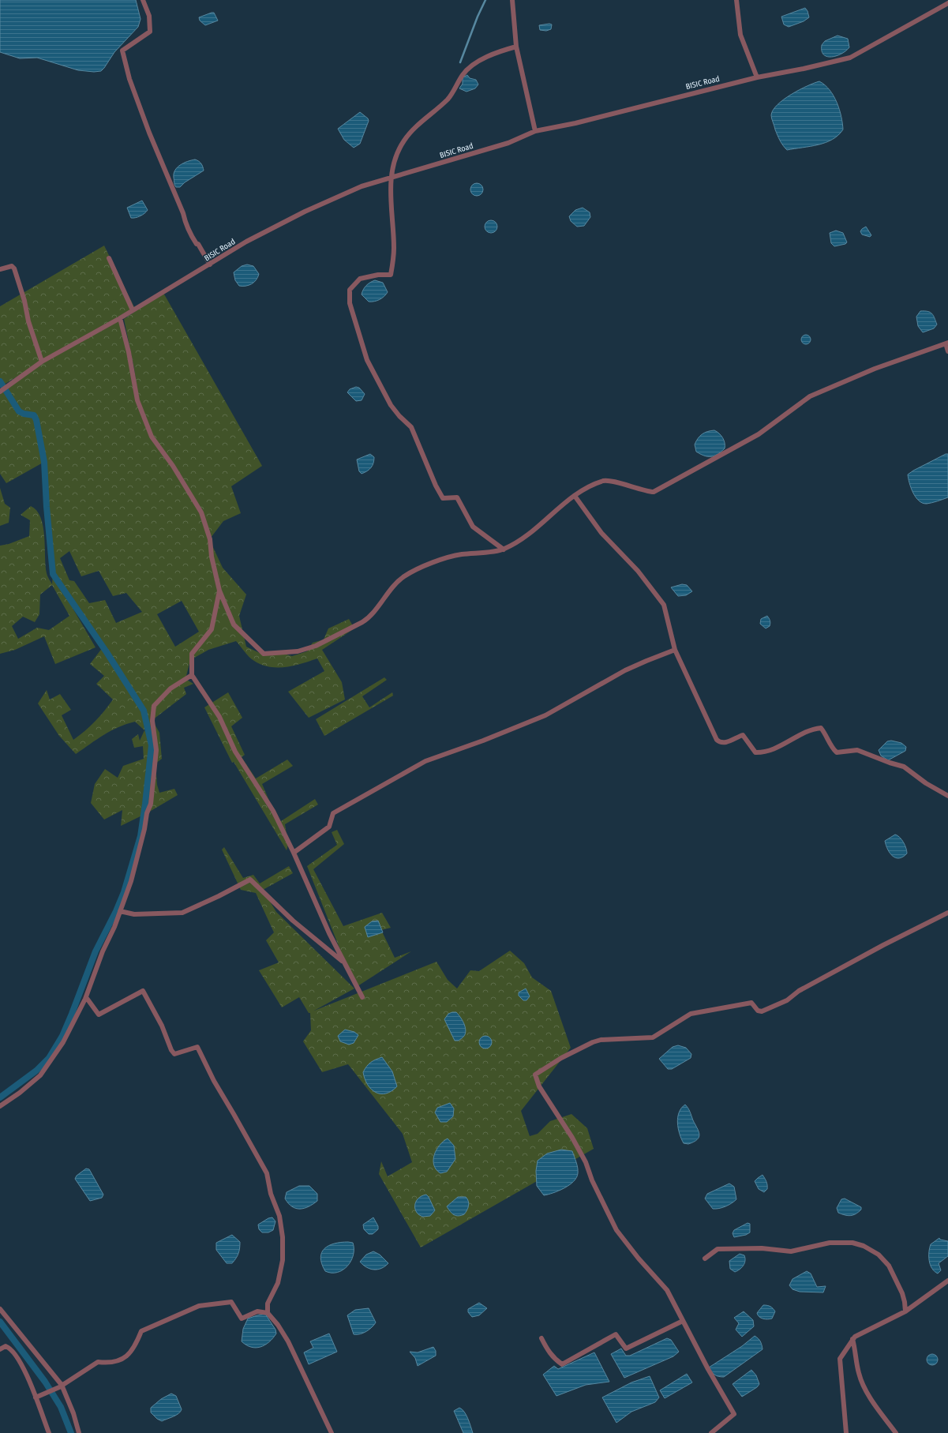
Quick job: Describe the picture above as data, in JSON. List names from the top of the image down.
{
  "streets": {
    "street": ["BISIC Road"]
  }
}
